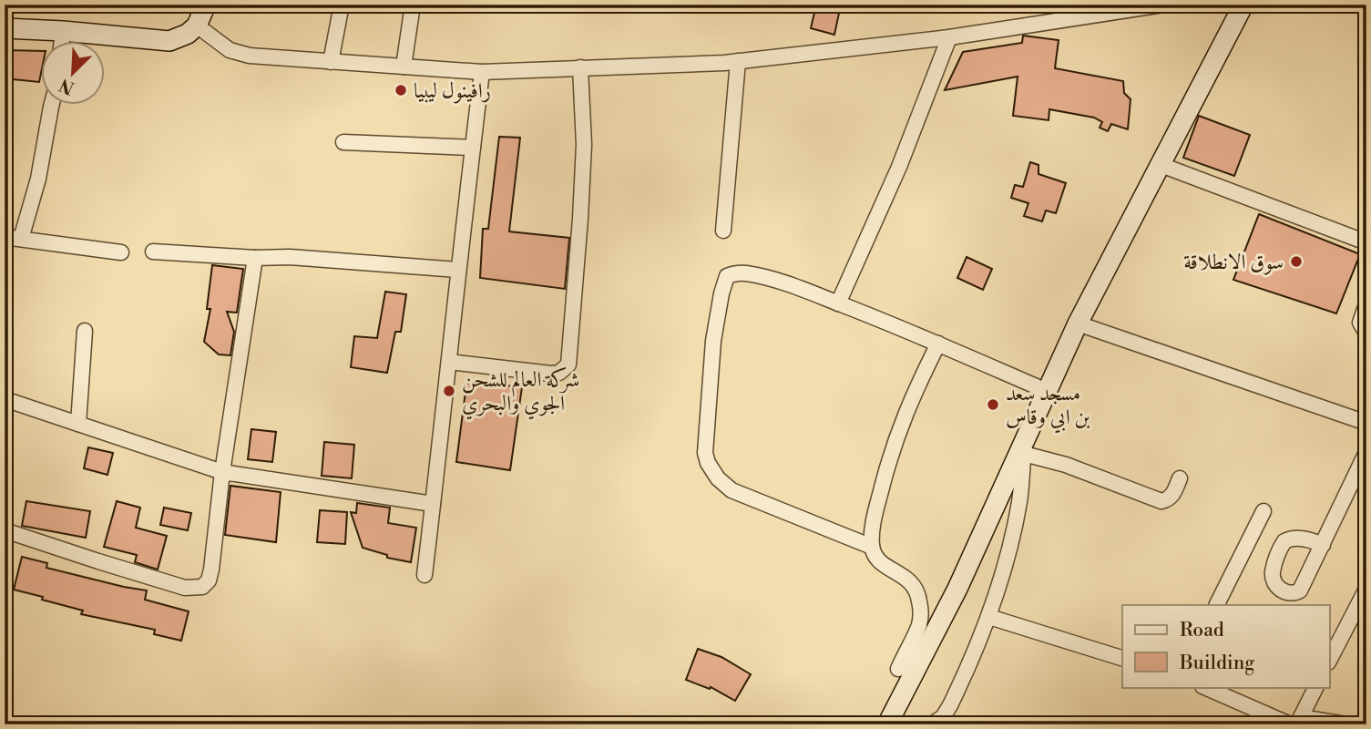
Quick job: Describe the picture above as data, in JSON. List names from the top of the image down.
{
  "places": [
    "رافينول ليبيا",
    "سوق الانطلاقة",
    "شركة العالم للشحن الجوي والبحري",
    "مسجد سعد بن ابي وقاس"
  ],
  "legend": ["Road", "Building"],
  "north": "bottom left"
}
